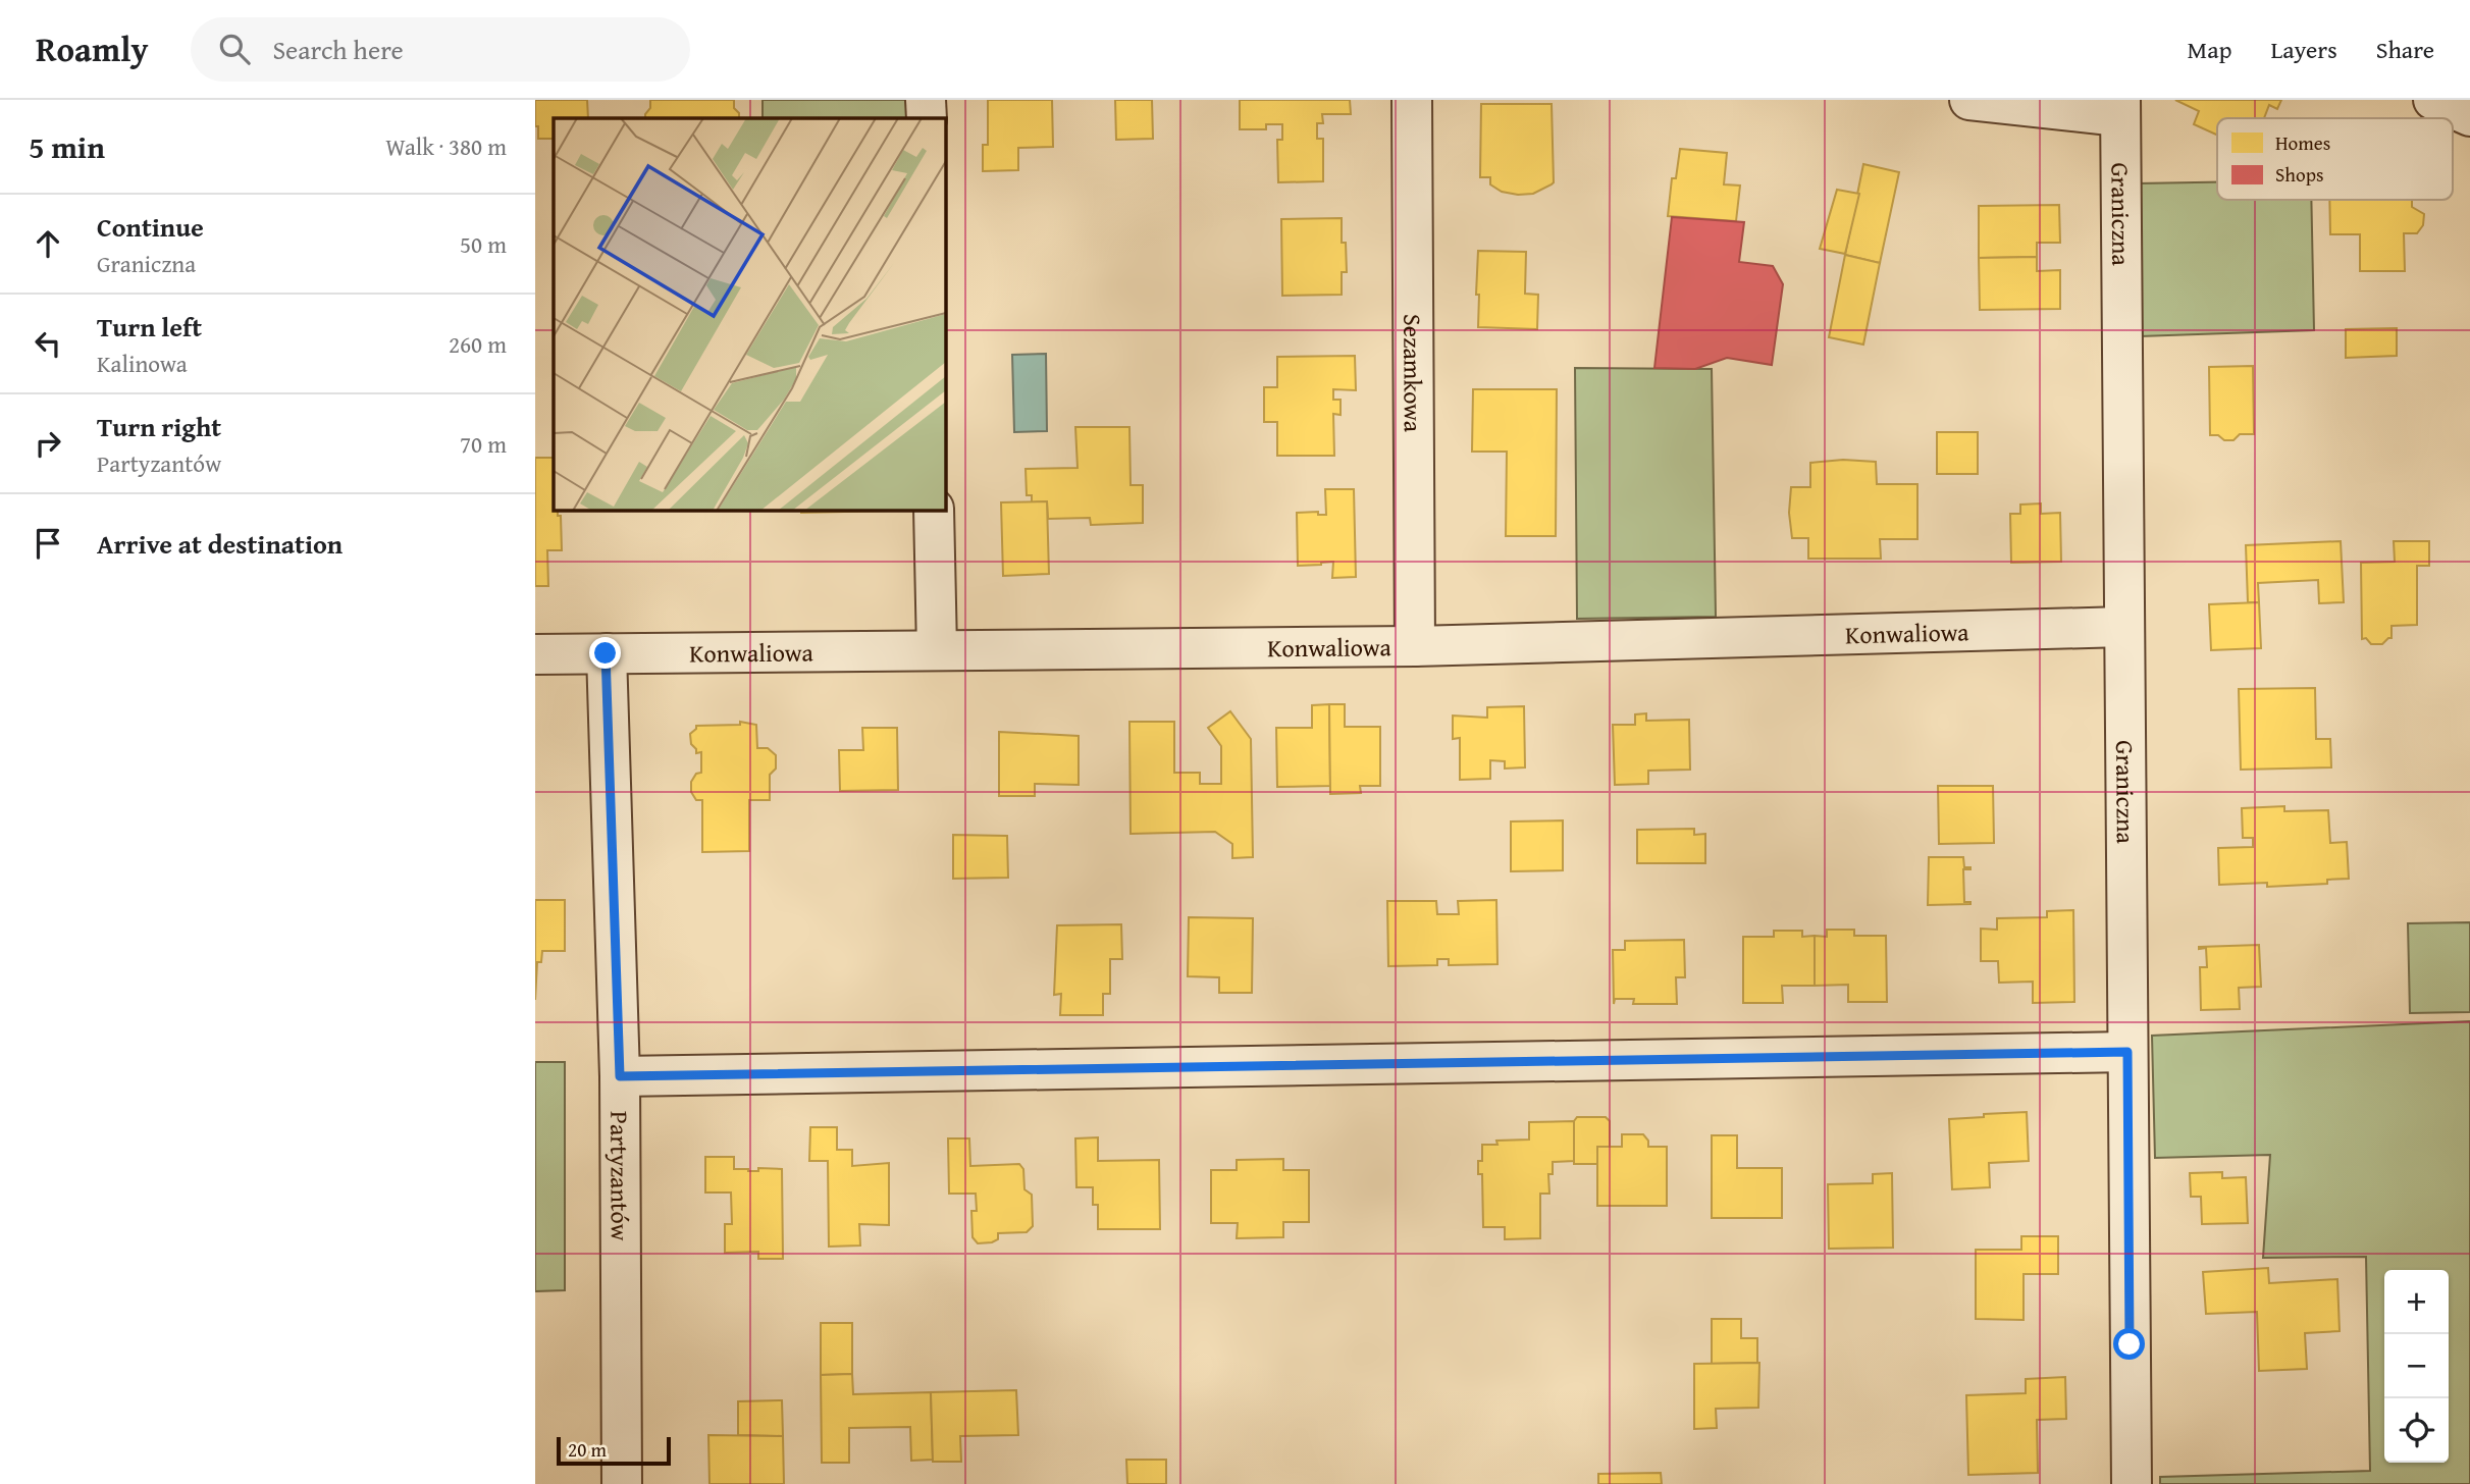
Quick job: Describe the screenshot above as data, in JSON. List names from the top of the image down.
{
  "streets": {
    "street": [
      "Graniczna",
      "Sezamkowa",
      "Konwaliowa",
      "Partyzantów"
    ]
  },
  "crossings": [
    ["Graniczna", "Konwaliowa"],
    ["Sezamkowa", "Konwaliowa"],
    ["Konwaliowa", "Partyzantów"]
  ],
  "legend": ["Homes", "Shops"],
  "scale_bar": "20 m",
  "page": {
    "header": "Roamly",
    "search": "Search here",
    "nav": ["Map", "Layers", "Share"],
    "heading": ["5 min", "Walk · 380 m"],
    "list": [
      ["Continue", "Graniczna", "50 m"],
      ["Turn left", "Kalinowa", "260 m"],
      ["Turn right", "Partyzantów", "70 m"],
      "Arrive at destination"
    ],
    "map_buttons": ["+", "−"],
    "scale": "20 m"
  }
}
